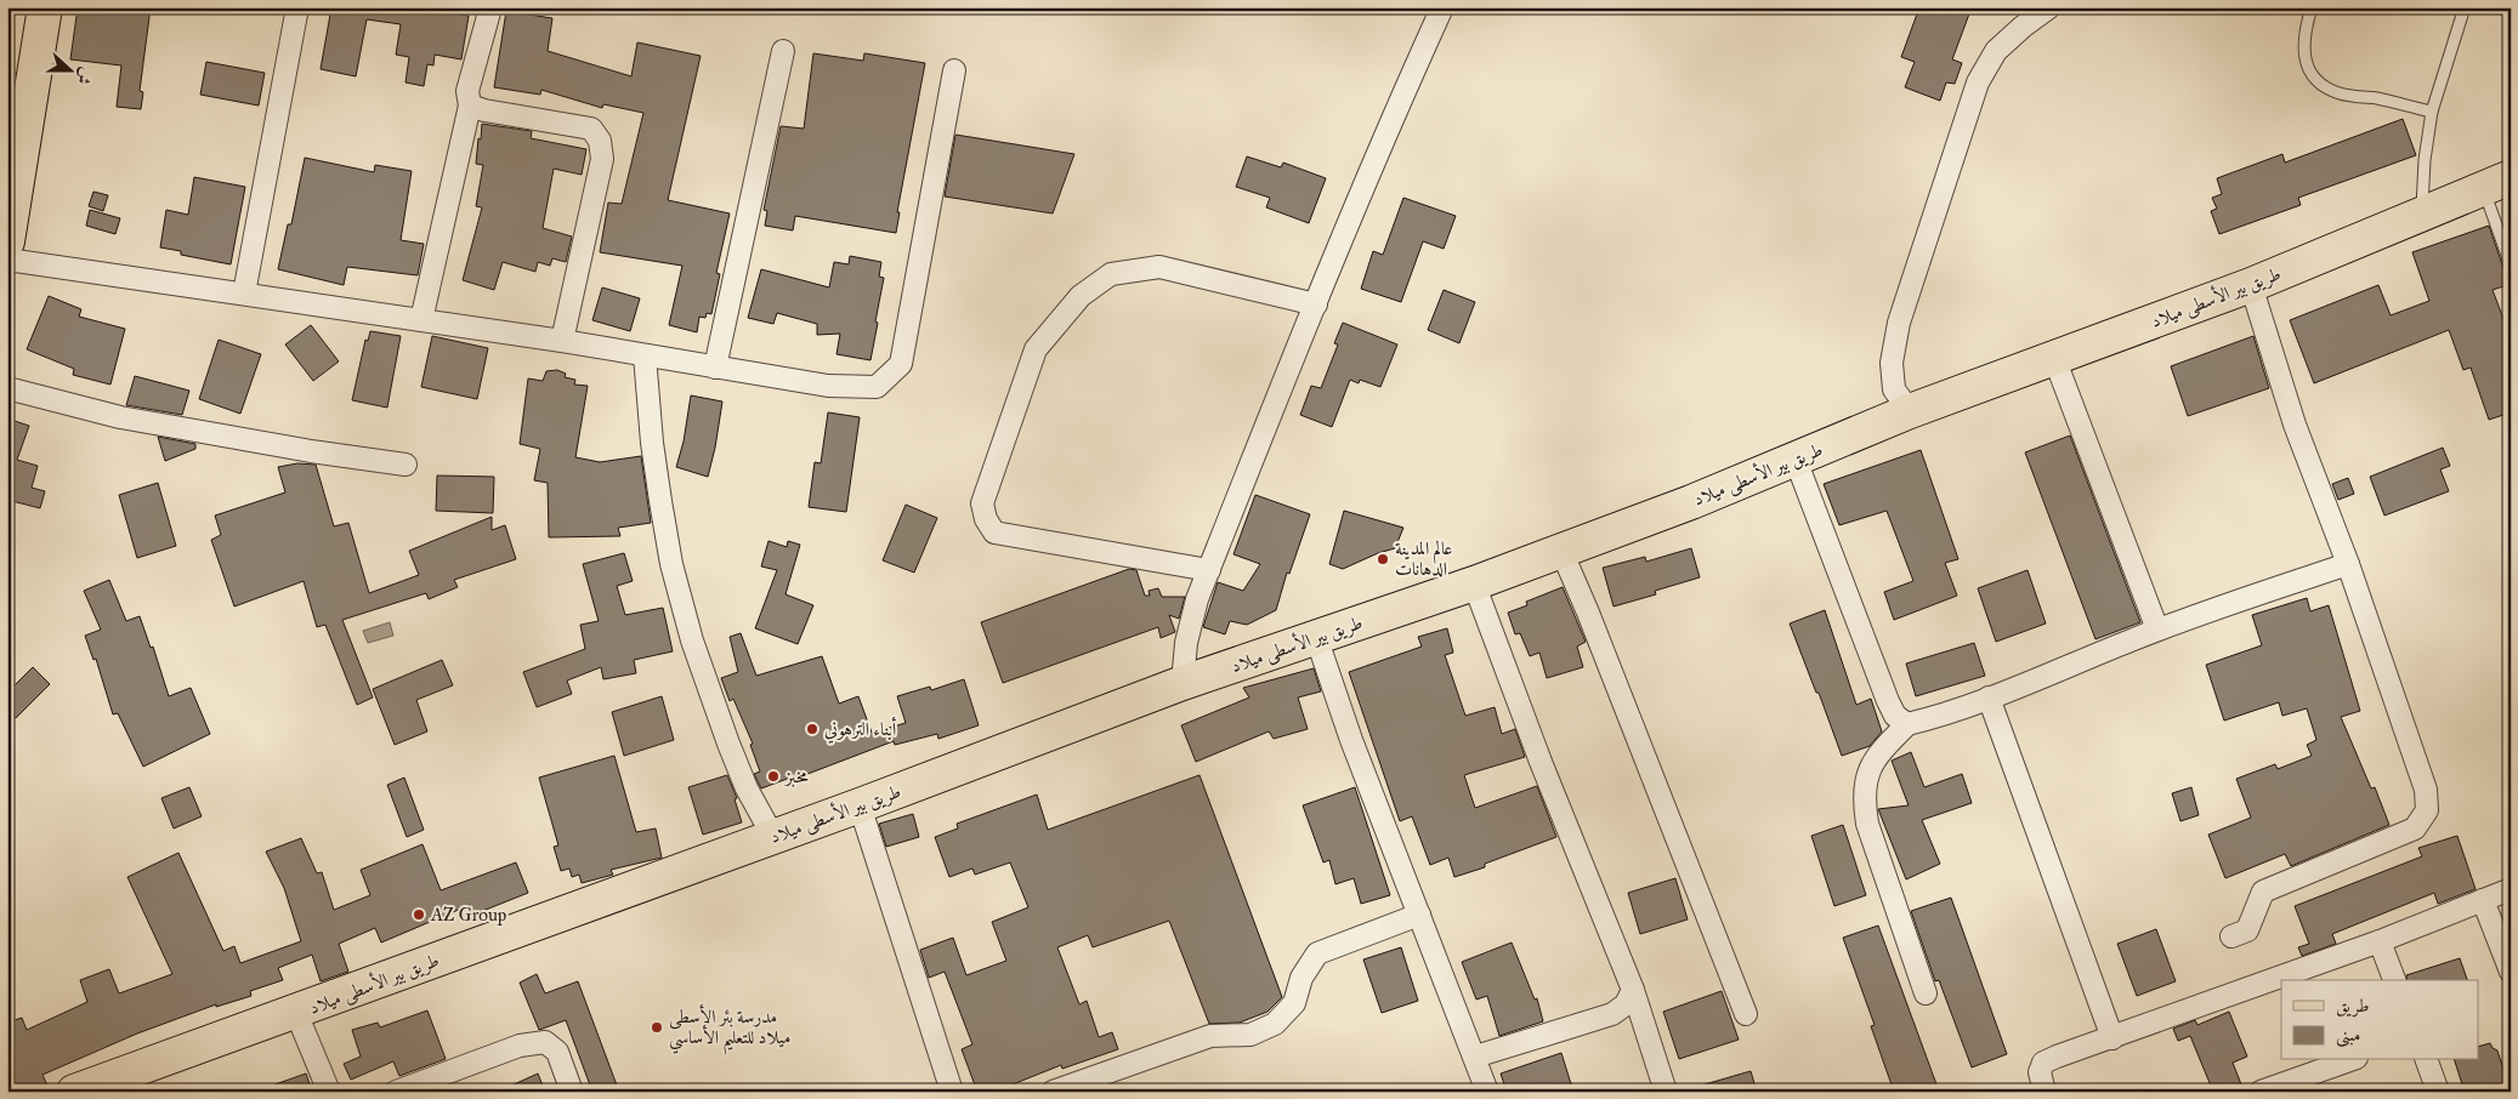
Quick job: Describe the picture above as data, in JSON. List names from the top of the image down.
{
  "streets": {
    "main road": ["طريق بير الأسطى ميلاد"]
  },
  "places": [
    "عالم المدينة الدهانات",
    "أبناء الترهوني",
    "مخبز",
    "AZ Group",
    "مدرسة بئر الأسطى ميلاد للتعليم الأساسي"
  ],
  "legend": ["طريق", "مبنى"],
  "north": "right"
}
